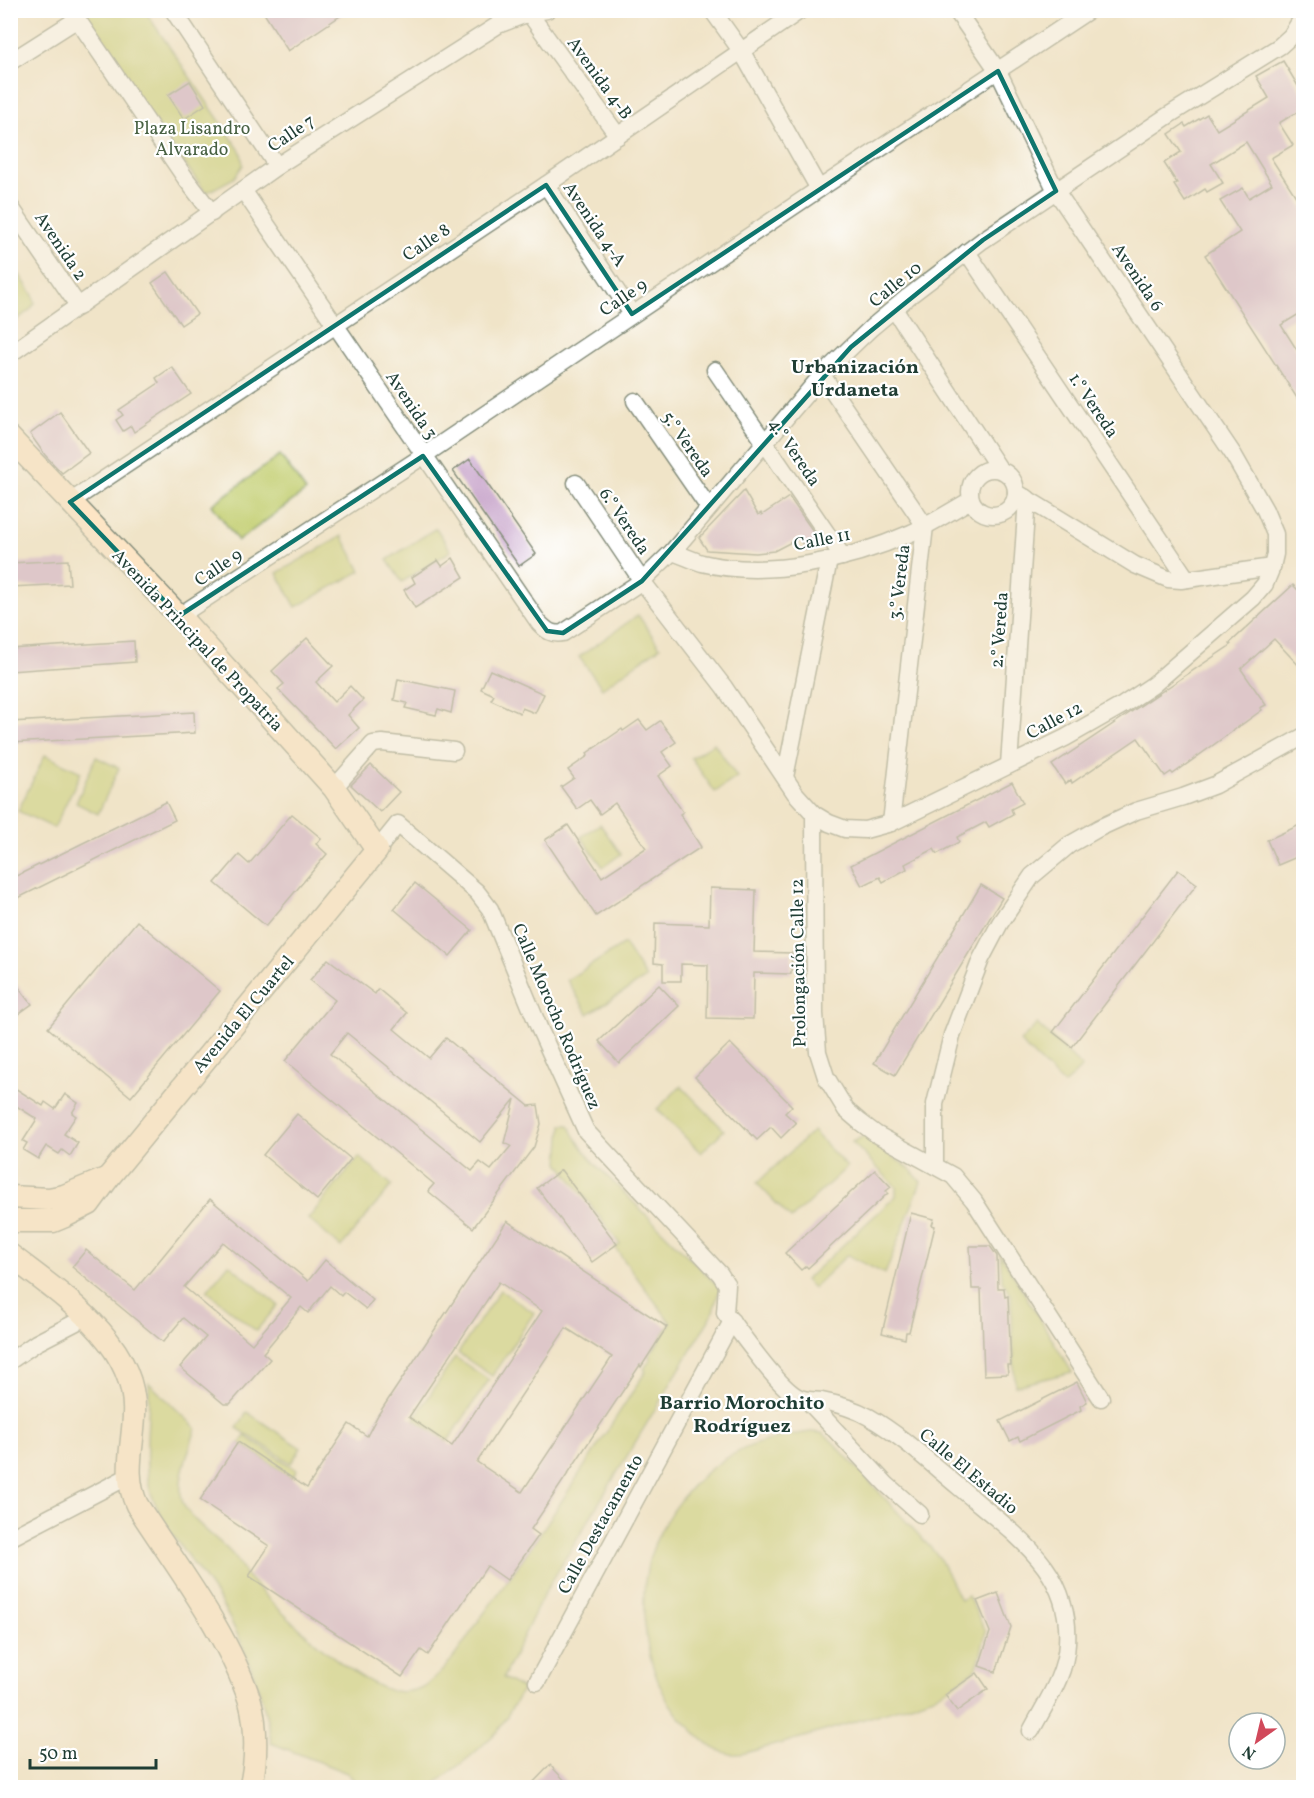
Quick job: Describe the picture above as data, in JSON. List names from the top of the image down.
{
  "streets": {
    "main road": ["Avenida Principal de Propatria", "Avenida El Cuartel"],
    "street": [
      "Avenida 4-B",
      "Calle 7",
      "Avenida 4-A",
      "Calle 8",
      "Avenida 2",
      "Avenida 6",
      "Calle 10",
      "Calle 9",
      "Avenida 3",
      "1.° Vereda",
      "5.° Vereda",
      "4.° Vereda",
      "6.° Vereda",
      "Calle 11",
      "3.° Vereda",
      "2.° Vereda",
      "Calle 12",
      "Prolongación Calle 12",
      "Calle Morocho Rodríguez",
      "Calle El Estadio",
      "Calle Destacamento"
    ]
  },
  "crossings": [
    ["Avenida 4-B", "Calle 7"],
    ["Avenida 4-B", "Calle 8"],
    ["Calle 7", "Avenida 2"],
    ["Calle 7", "Avenida 3"],
    ["Avenida 4-A", "Calle 8"],
    ["Avenida 4-A", "Calle 9"],
    ["Calle 8", "Avenida 3"],
    ["Calle 8", "Avenida Principal de Propatria"],
    ["Avenida 6", "Calle 10"],
    ["Avenida 6", "Calle 9"],
    ["Avenida 6", "Calle 12"],
    ["Calle 10", "Avenida 3"],
    ["Calle 10", "1.° Vereda"],
    ["Calle 10", "5.° Vereda"],
    ["Calle 10", "4.° Vereda"],
    ["Calle 10", "6.° Vereda"],
    ["Calle 10", "Calle 11"],
    ["Calle 10", "3.° Vereda"],
    ["Calle 9", "Avenida 3"],
    ["Calle 9", "Avenida Principal de Propatria"],
    ["4.° Vereda", "Calle 11"],
    ["Calle 11", "3.° Vereda"],
    ["Calle 11", "2.° Vereda"],
    ["3.° Vereda", "Calle 12"],
    ["2.° Vereda", "Calle 12"],
    ["Avenida Principal de Propatria", "Avenida El Cuartel"],
    ["Avenida Principal de Propatria", "Calle Morocho Rodríguez"],
    ["Calle 12", "Prolongación Calle 12"],
    ["Avenida El Cuartel", "Calle Morocho Rodríguez"],
    ["Calle Morocho Rodríguez", "Calle El Estadio"],
    ["Calle Morocho Rodríguez", "Calle Destacamento"],
    ["Calle El Estadio", "Calle Destacamento"]
  ],
  "districts": ["Urbanización Urdaneta", "Barrio Morochito Rodríguez"],
  "parks": ["Plaza Lisandro Alvarado"],
  "scale_bar": "50 m",
  "north": "bottom left"
}
